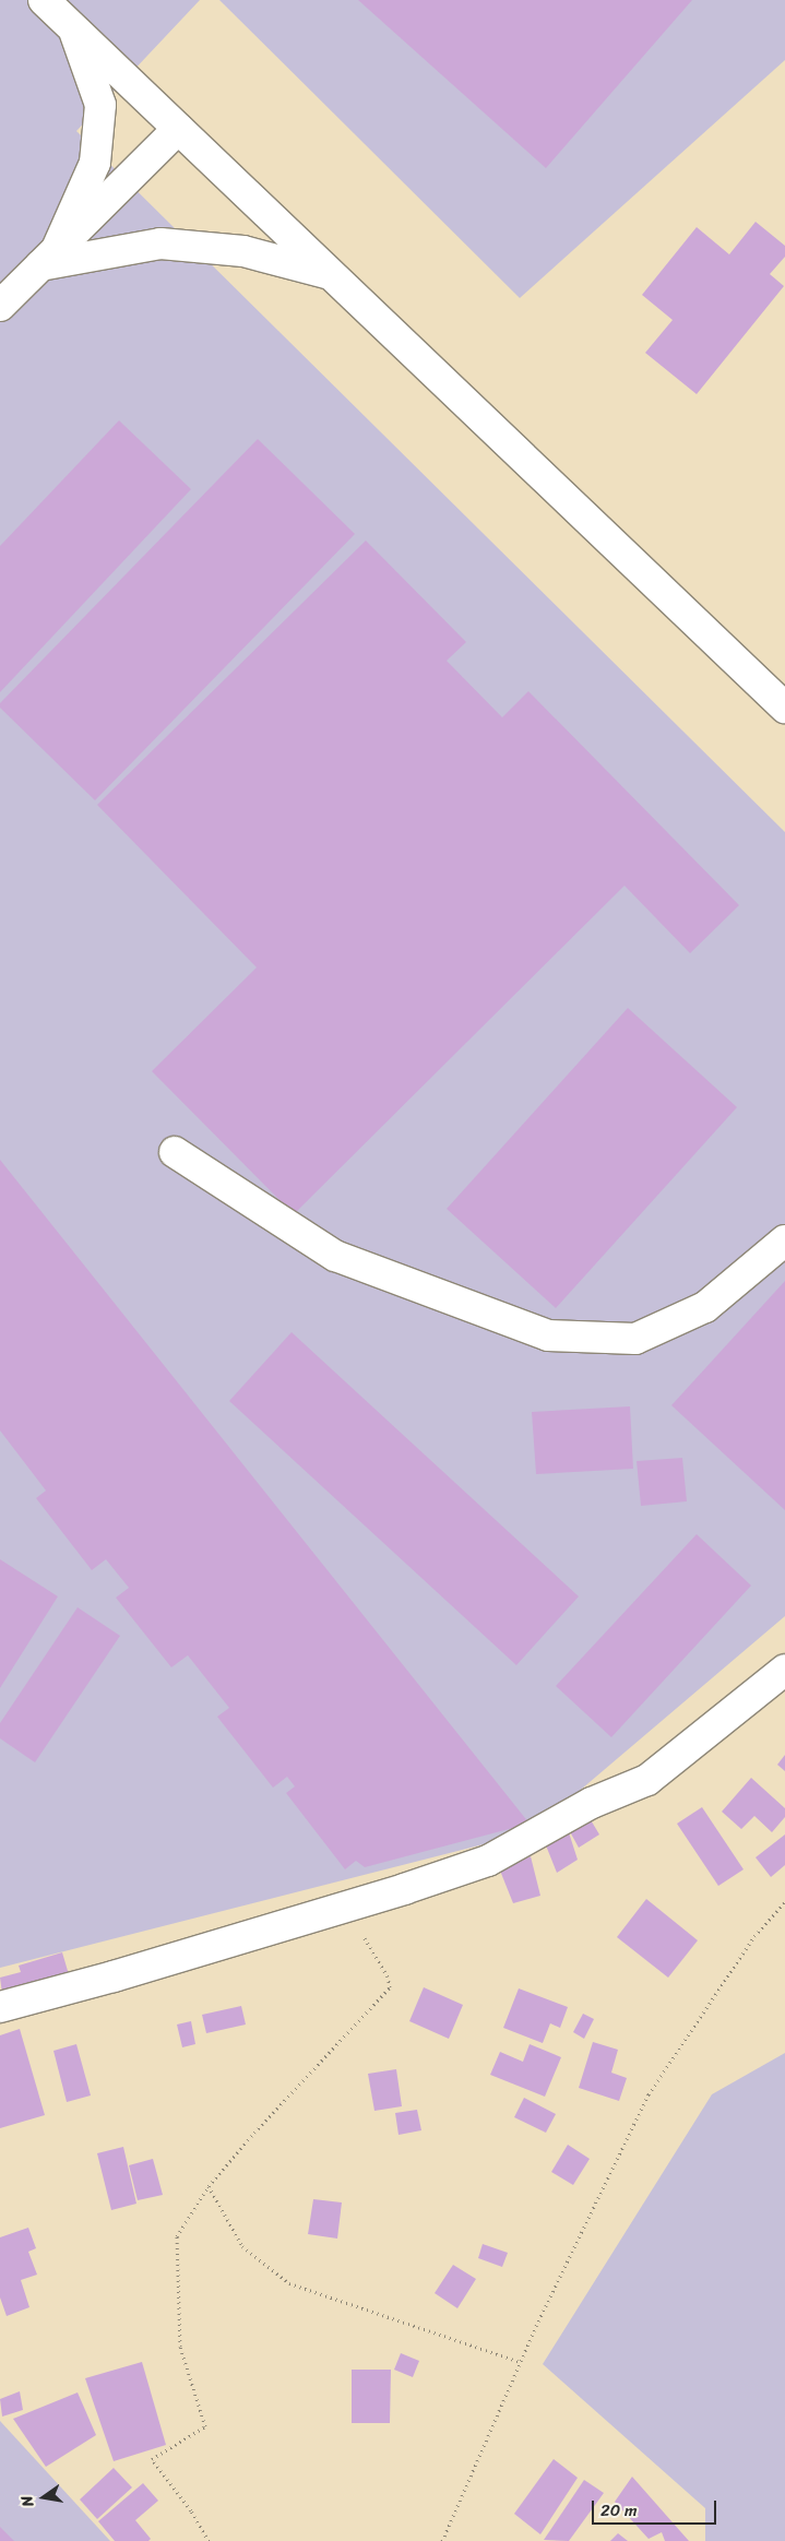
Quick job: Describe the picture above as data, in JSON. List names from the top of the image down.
{
  "scale_bar": "20 m",
  "north": "left"
}
